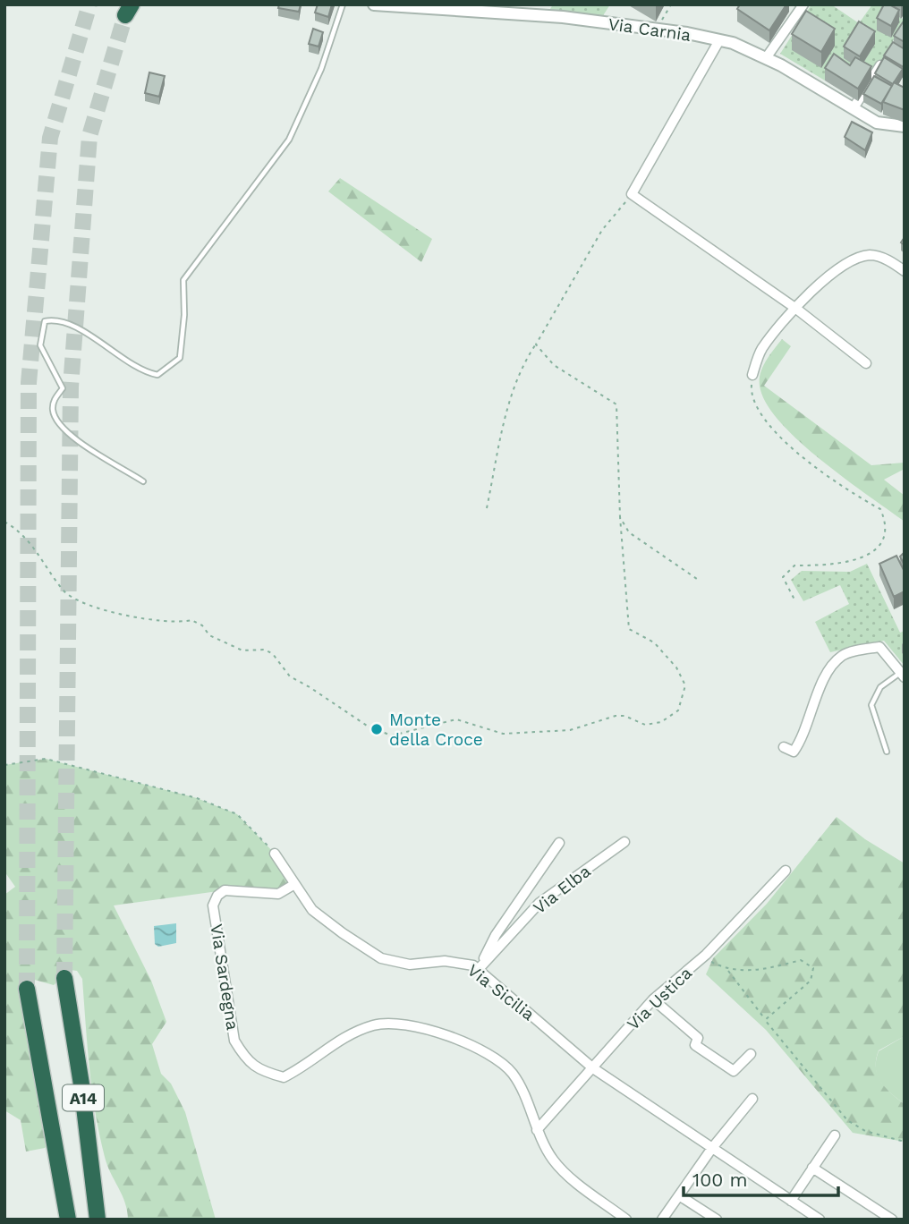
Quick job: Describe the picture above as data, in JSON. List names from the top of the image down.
{
  "streets": {
    "highway": ["A14"],
    "street": [
      "Via Carnia",
      "Via Elba",
      "Via Sardegna",
      "Via Sicilia",
      "Via Ustica"
    ]
  },
  "crossings": [
    ["Via Elba", "Via Sicilia"],
    ["Via Sardegna", "Via Sicilia"],
    ["Via Sardegna", "Via Ustica"],
    ["Via Sicilia", "Via Ustica"]
  ],
  "places": ["Monte della Croce"],
  "scale_bar": "100 m"
}
